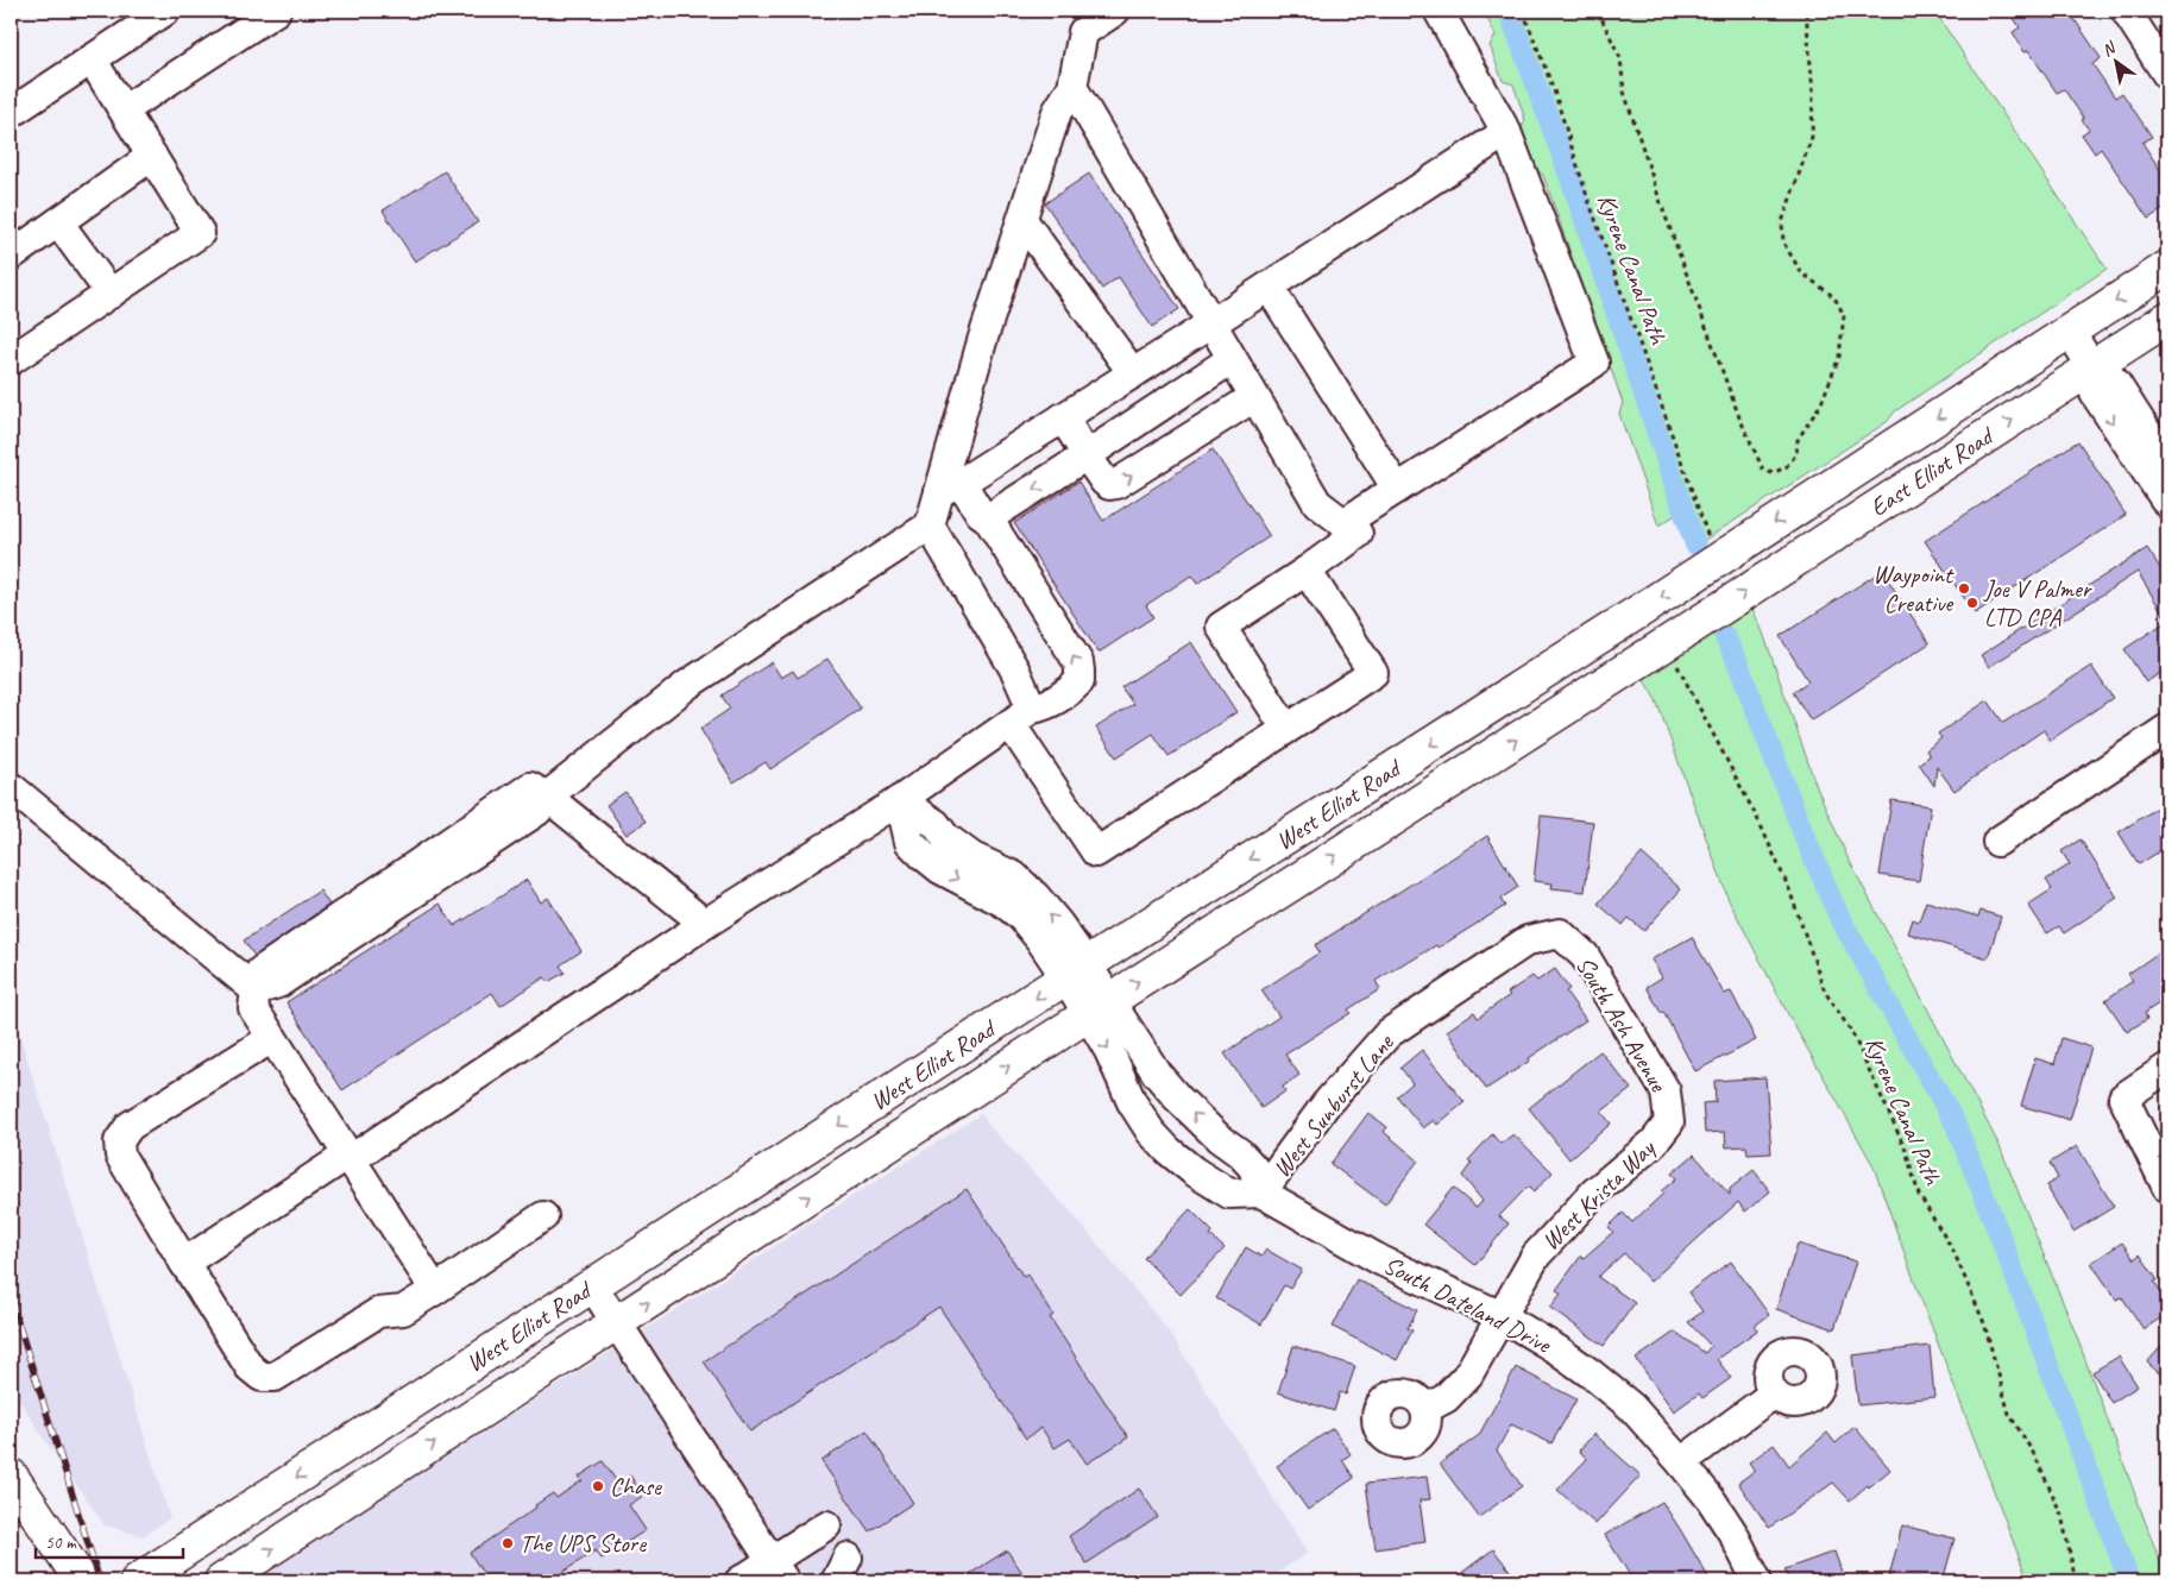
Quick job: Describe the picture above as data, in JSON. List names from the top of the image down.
{
  "streets": {
    "main road": ["East Elliot Road", "West Elliot Road"],
    "street": [
      "South Ash Avenue",
      "West Sunburst Lane",
      "West Krista Way",
      "South Dateland Drive"
    ],
    "path": ["Kyrene Canal Path"]
  },
  "crossings": [
    ["Kyrene Canal Path", "East Elliot Road"],
    ["Kyrene Canal Path", "West Elliot Road"],
    ["East Elliot Road", "West Elliot Road"],
    ["South Ash Avenue", "West Sunburst Lane"],
    ["South Ash Avenue", "West Krista Way"],
    ["West Sunburst Lane", "South Dateland Drive"],
    ["West Krista Way", "South Dateland Drive"]
  ],
  "places": [
    "Waypoint Creative",
    "Joe V Palmer LTD CPA",
    "Chase",
    "The UPS Store"
  ],
  "scale_bar": "50 m",
  "north": "top left"
}
